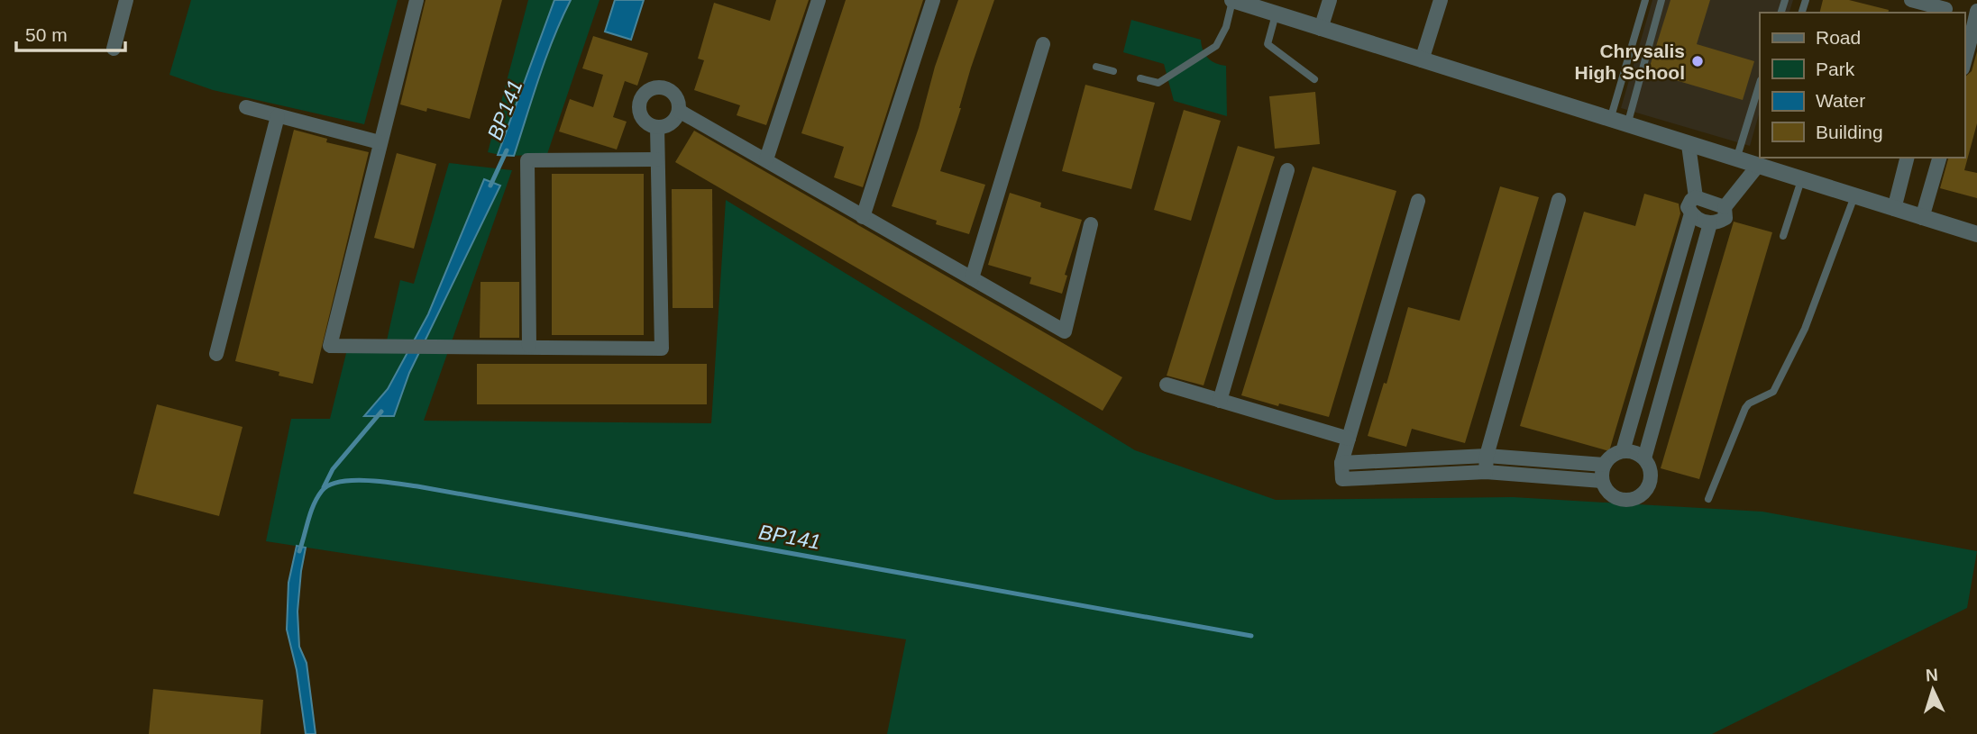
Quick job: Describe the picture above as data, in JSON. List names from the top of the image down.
{
  "water": ["BP141"],
  "places": ["Chrysalis High School"],
  "legend": [
    "Road",
    "Park",
    "Water",
    "Building"
  ],
  "scale_bar": "50 m",
  "north": "top"
}
